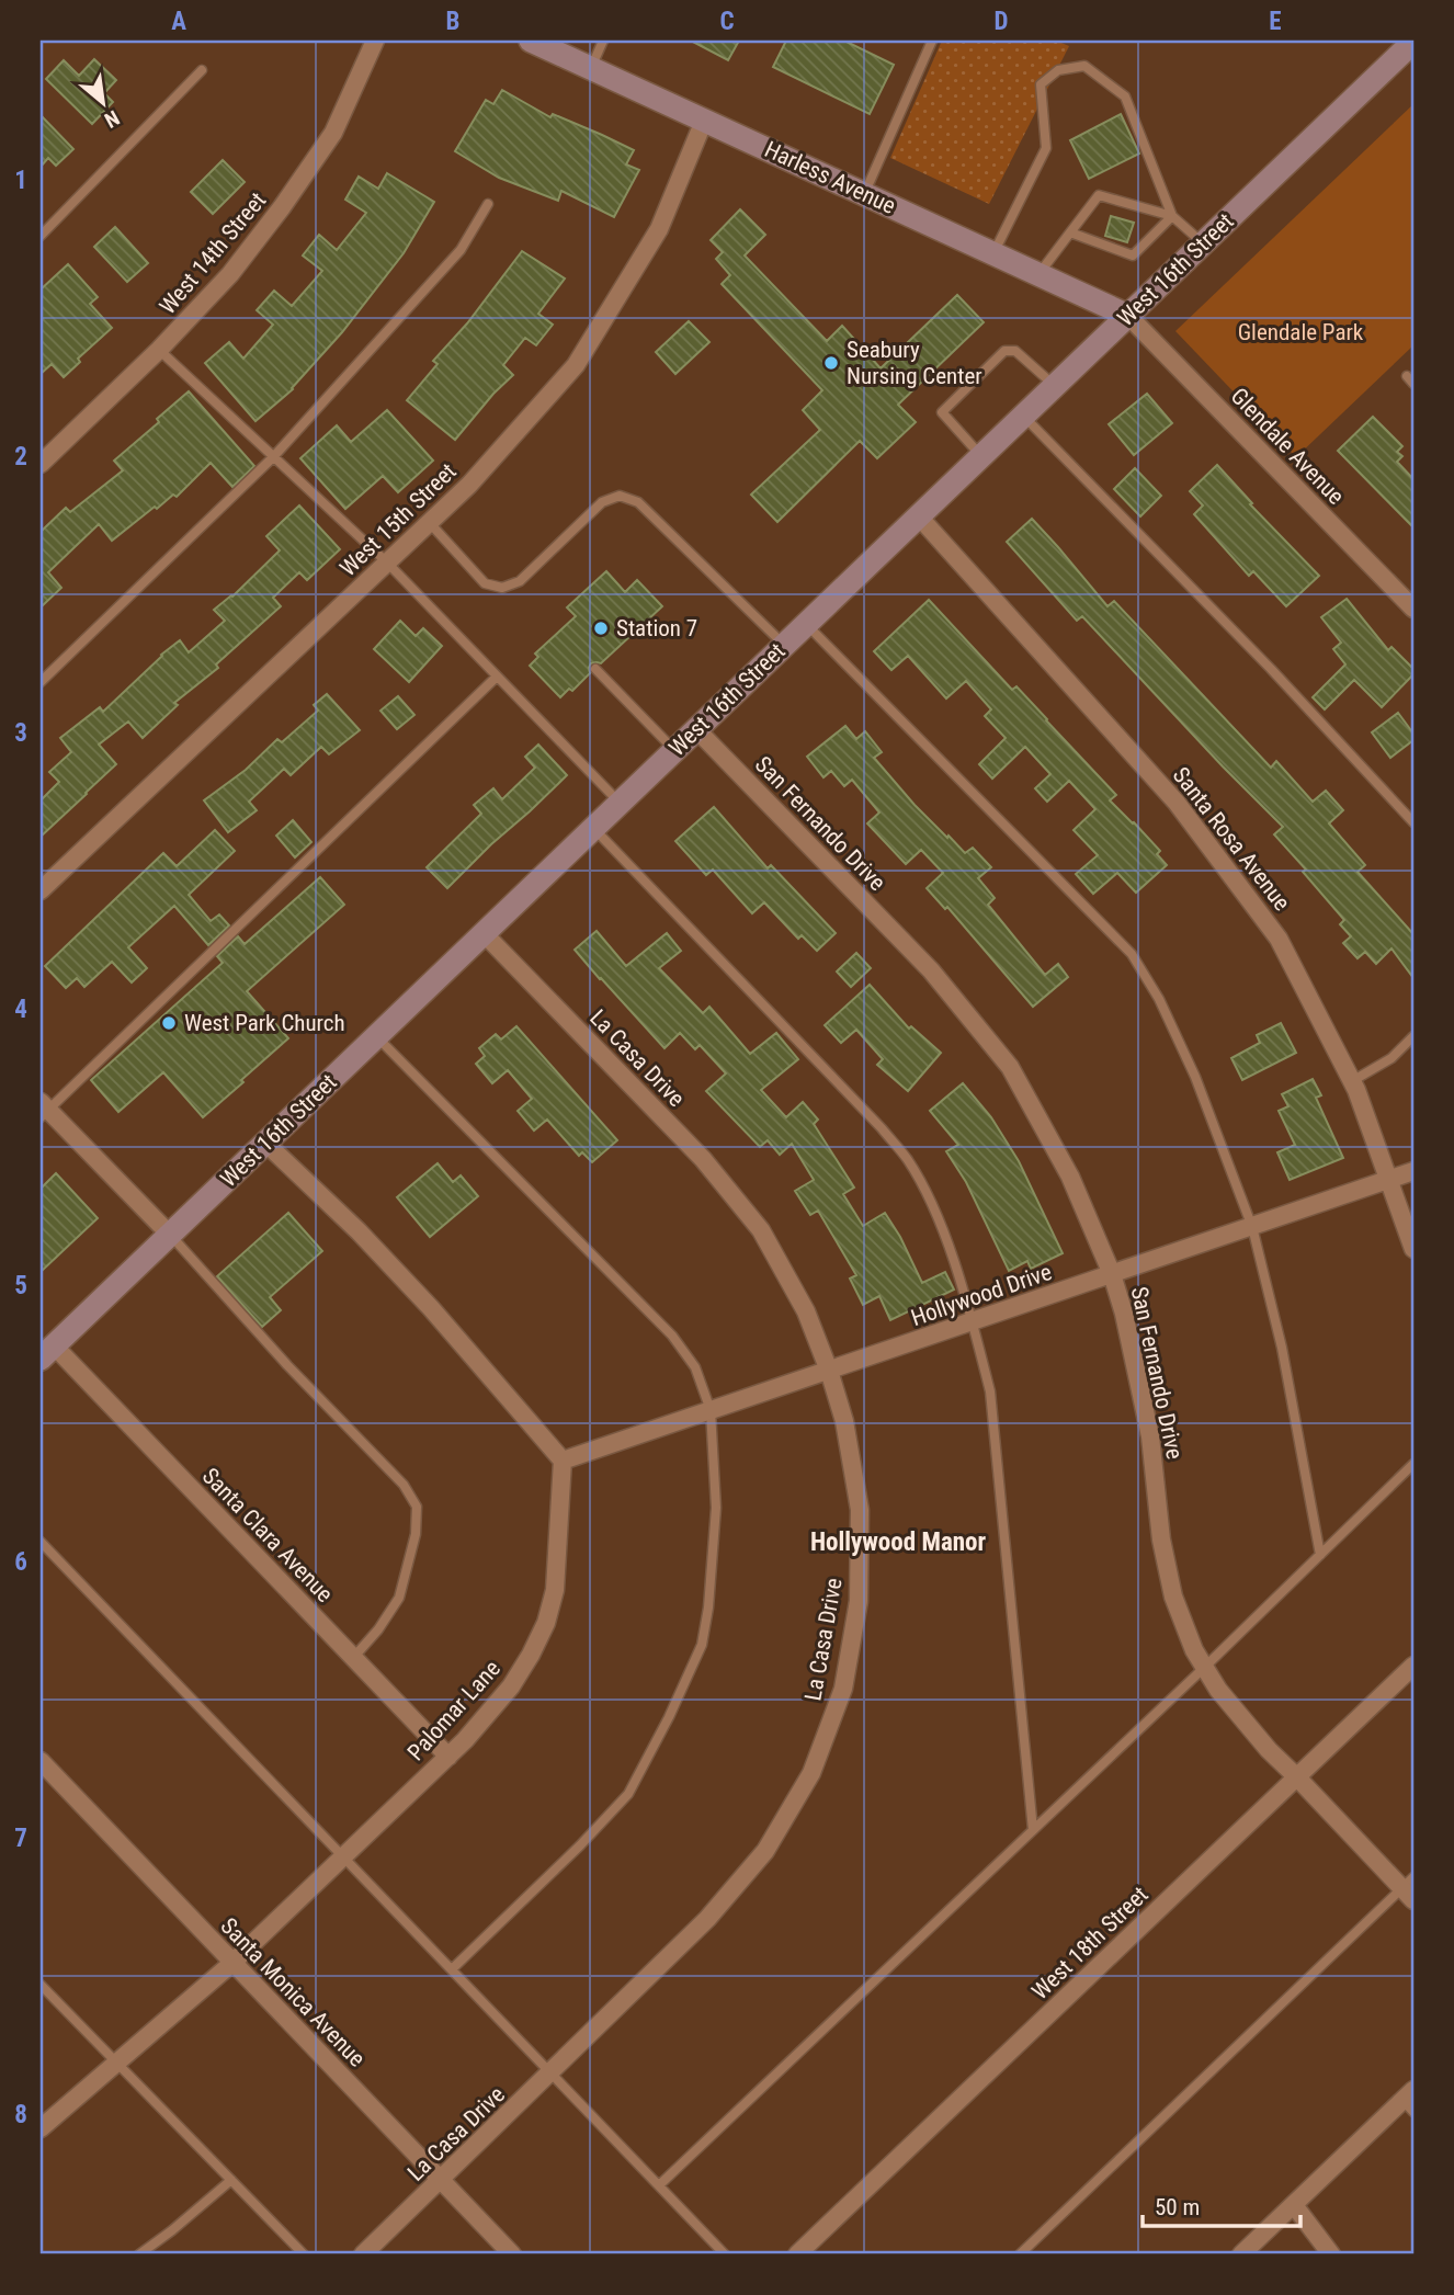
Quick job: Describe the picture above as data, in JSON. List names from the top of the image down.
{
  "streets": {
    "main road": ["Harless Avenue", "West 16th Street"],
    "street": [
      "West 14th Street",
      "Glendale Avenue",
      "West 15th Street",
      "San Fernando Drive",
      "Santa Rosa Avenue",
      "La Casa Drive",
      "Hollywood Drive",
      "Santa Clara Avenue",
      "Palomar Lane",
      "West 18th Street",
      "Santa Monica Avenue"
    ]
  },
  "crossings": [
    ["Harless Avenue", "West 16th Street"],
    ["Harless Avenue", "Glendale Avenue"],
    ["Harless Avenue", "West 15th Street"],
    ["West 16th Street", "Glendale Avenue"],
    ["West 16th Street", "San Fernando Drive"],
    ["West 16th Street", "Santa Rosa Avenue"],
    ["West 16th Street", "La Casa Drive"],
    ["West 16th Street", "Santa Clara Avenue"],
    ["San Fernando Drive", "Hollywood Drive"],
    ["San Fernando Drive", "West 18th Street"],
    ["Santa Rosa Avenue", "Hollywood Drive"],
    ["La Casa Drive", "Hollywood Drive"],
    ["La Casa Drive", "Santa Monica Avenue"],
    ["Hollywood Drive", "Palomar Lane"],
    ["Santa Clara Avenue", "Palomar Lane"],
    ["Palomar Lane", "Santa Monica Avenue"]
  ],
  "districts": ["Hollywood Manor"],
  "parks": ["Glendale Park"],
  "places": ["Seabury Nursing Center", "Station 7", "West Park Church"],
  "scale_bar": "50 m",
  "north": "bottom right",
  "grid": {
    "columns": [
      "A",
      "B",
      "C",
      "D",
      "E"
    ],
    "rows": [
      "1",
      "2",
      "3",
      "4",
      "5",
      "6",
      "7",
      "8"
    ]
  }
}
